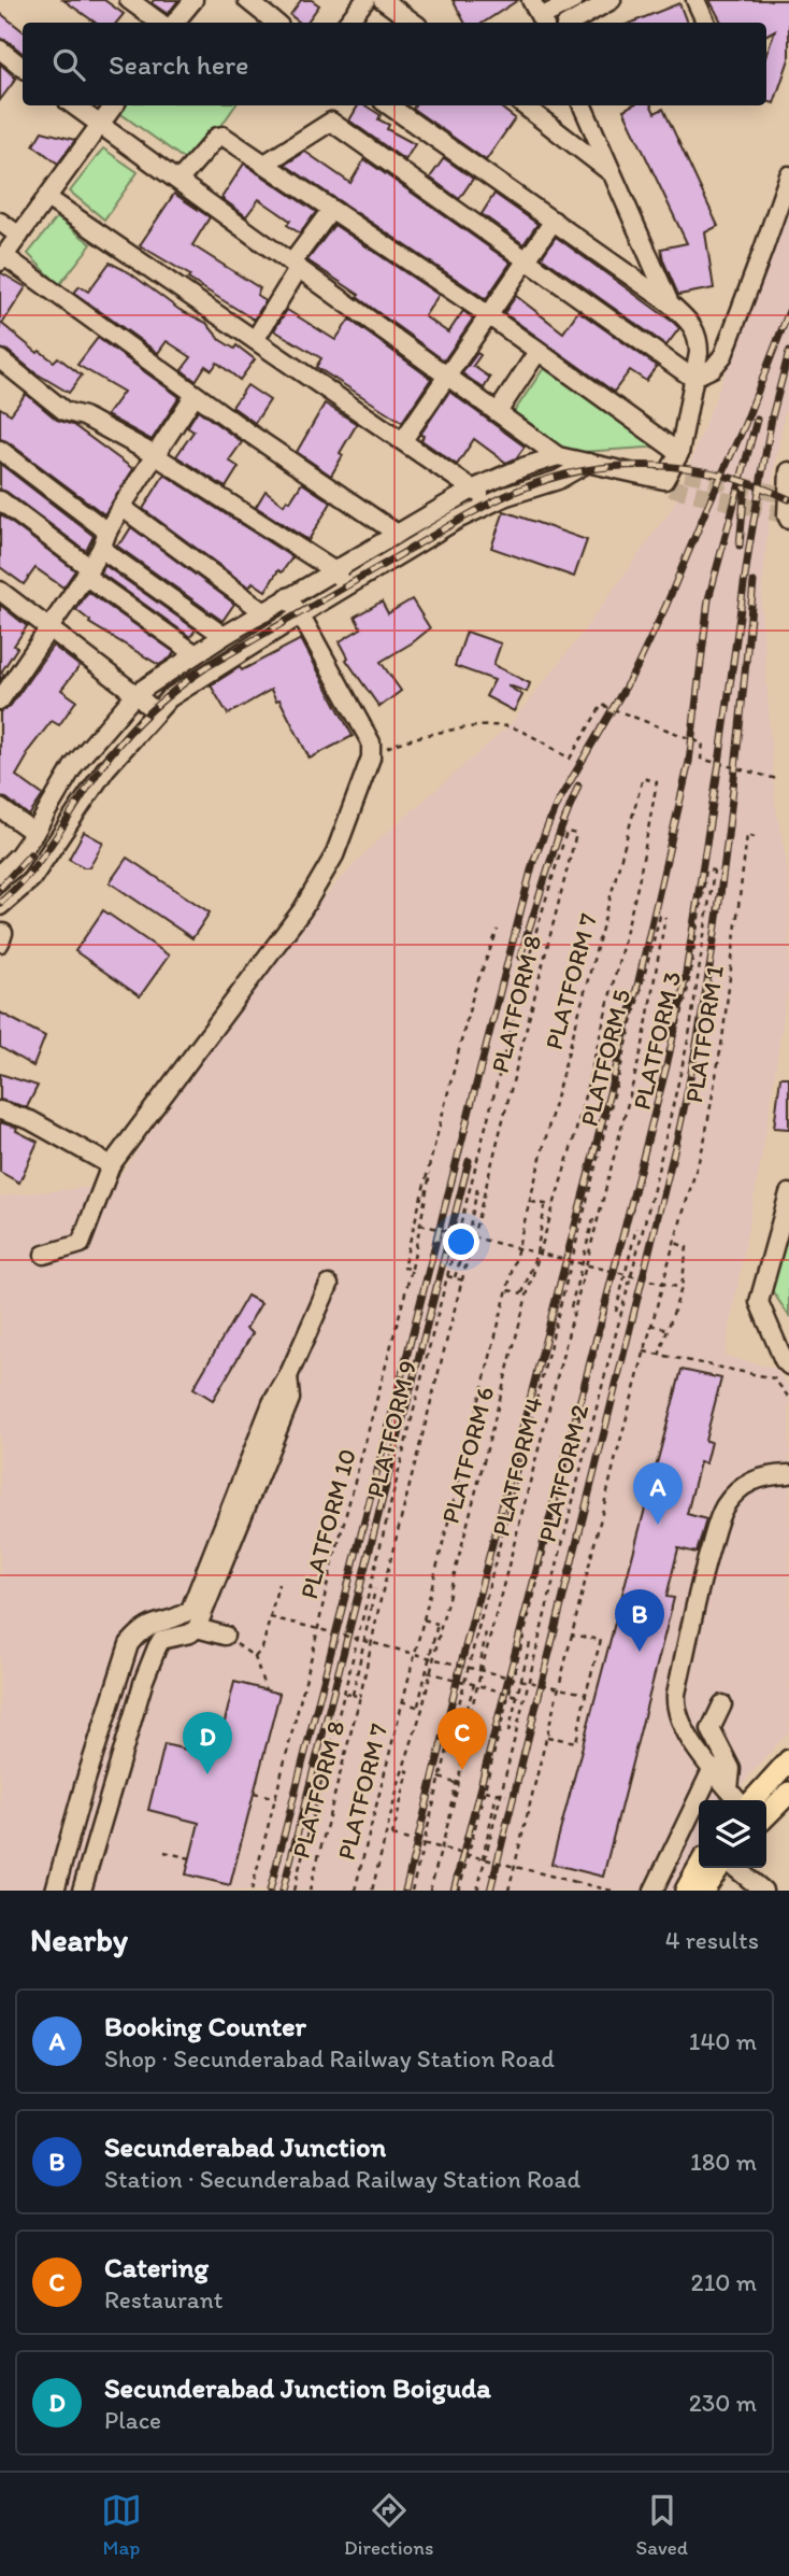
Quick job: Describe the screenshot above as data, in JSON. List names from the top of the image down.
{
  "streets": {
    "path": [
      "PLATFORM 7",
      "PLATFORM 8",
      "PLATFORM 1",
      "PLATFORM 3",
      "PLATFORM 5",
      "PLATFORM 9",
      "PLATFORM 6",
      "PLATFORM 4",
      "PLATFORM 2",
      "PLATFORM 10"
    ]
  },
  "crossings": [
    ["PLATFORM 7", "PLATFORM 6"],
    ["PLATFORM 8", "PLATFORM 9"],
    ["PLATFORM 3", "PLATFORM 2"],
    ["PLATFORM 5", "PLATFORM 4"]
  ],
  "page": {
    "search": "Search here",
    "pins": [
      "A",
      "B",
      "C",
      "D"
    ],
    "heading": ["Nearby", "4 results"],
    "list": [
      {
        "mark": "A",
        "name": "Booking Counter",
        "note": "Shop · Secunderabad Railway Station Road",
        "value": "140 m"
      },
      {
        "mark": "B",
        "name": "Secunderabad Junction",
        "note": "Station · Secunderabad Railway Station Road",
        "value": "180 m"
      },
      {
        "mark": "C",
        "name": "Catering",
        "note": "Restaurant",
        "value": "210 m"
      },
      {
        "mark": "D",
        "name": "Secunderabad Junction Boiguda",
        "note": "Place",
        "value": "230 m"
      }
    ],
    "nav": ["Map", "Directions", "Saved"]
  }
}
